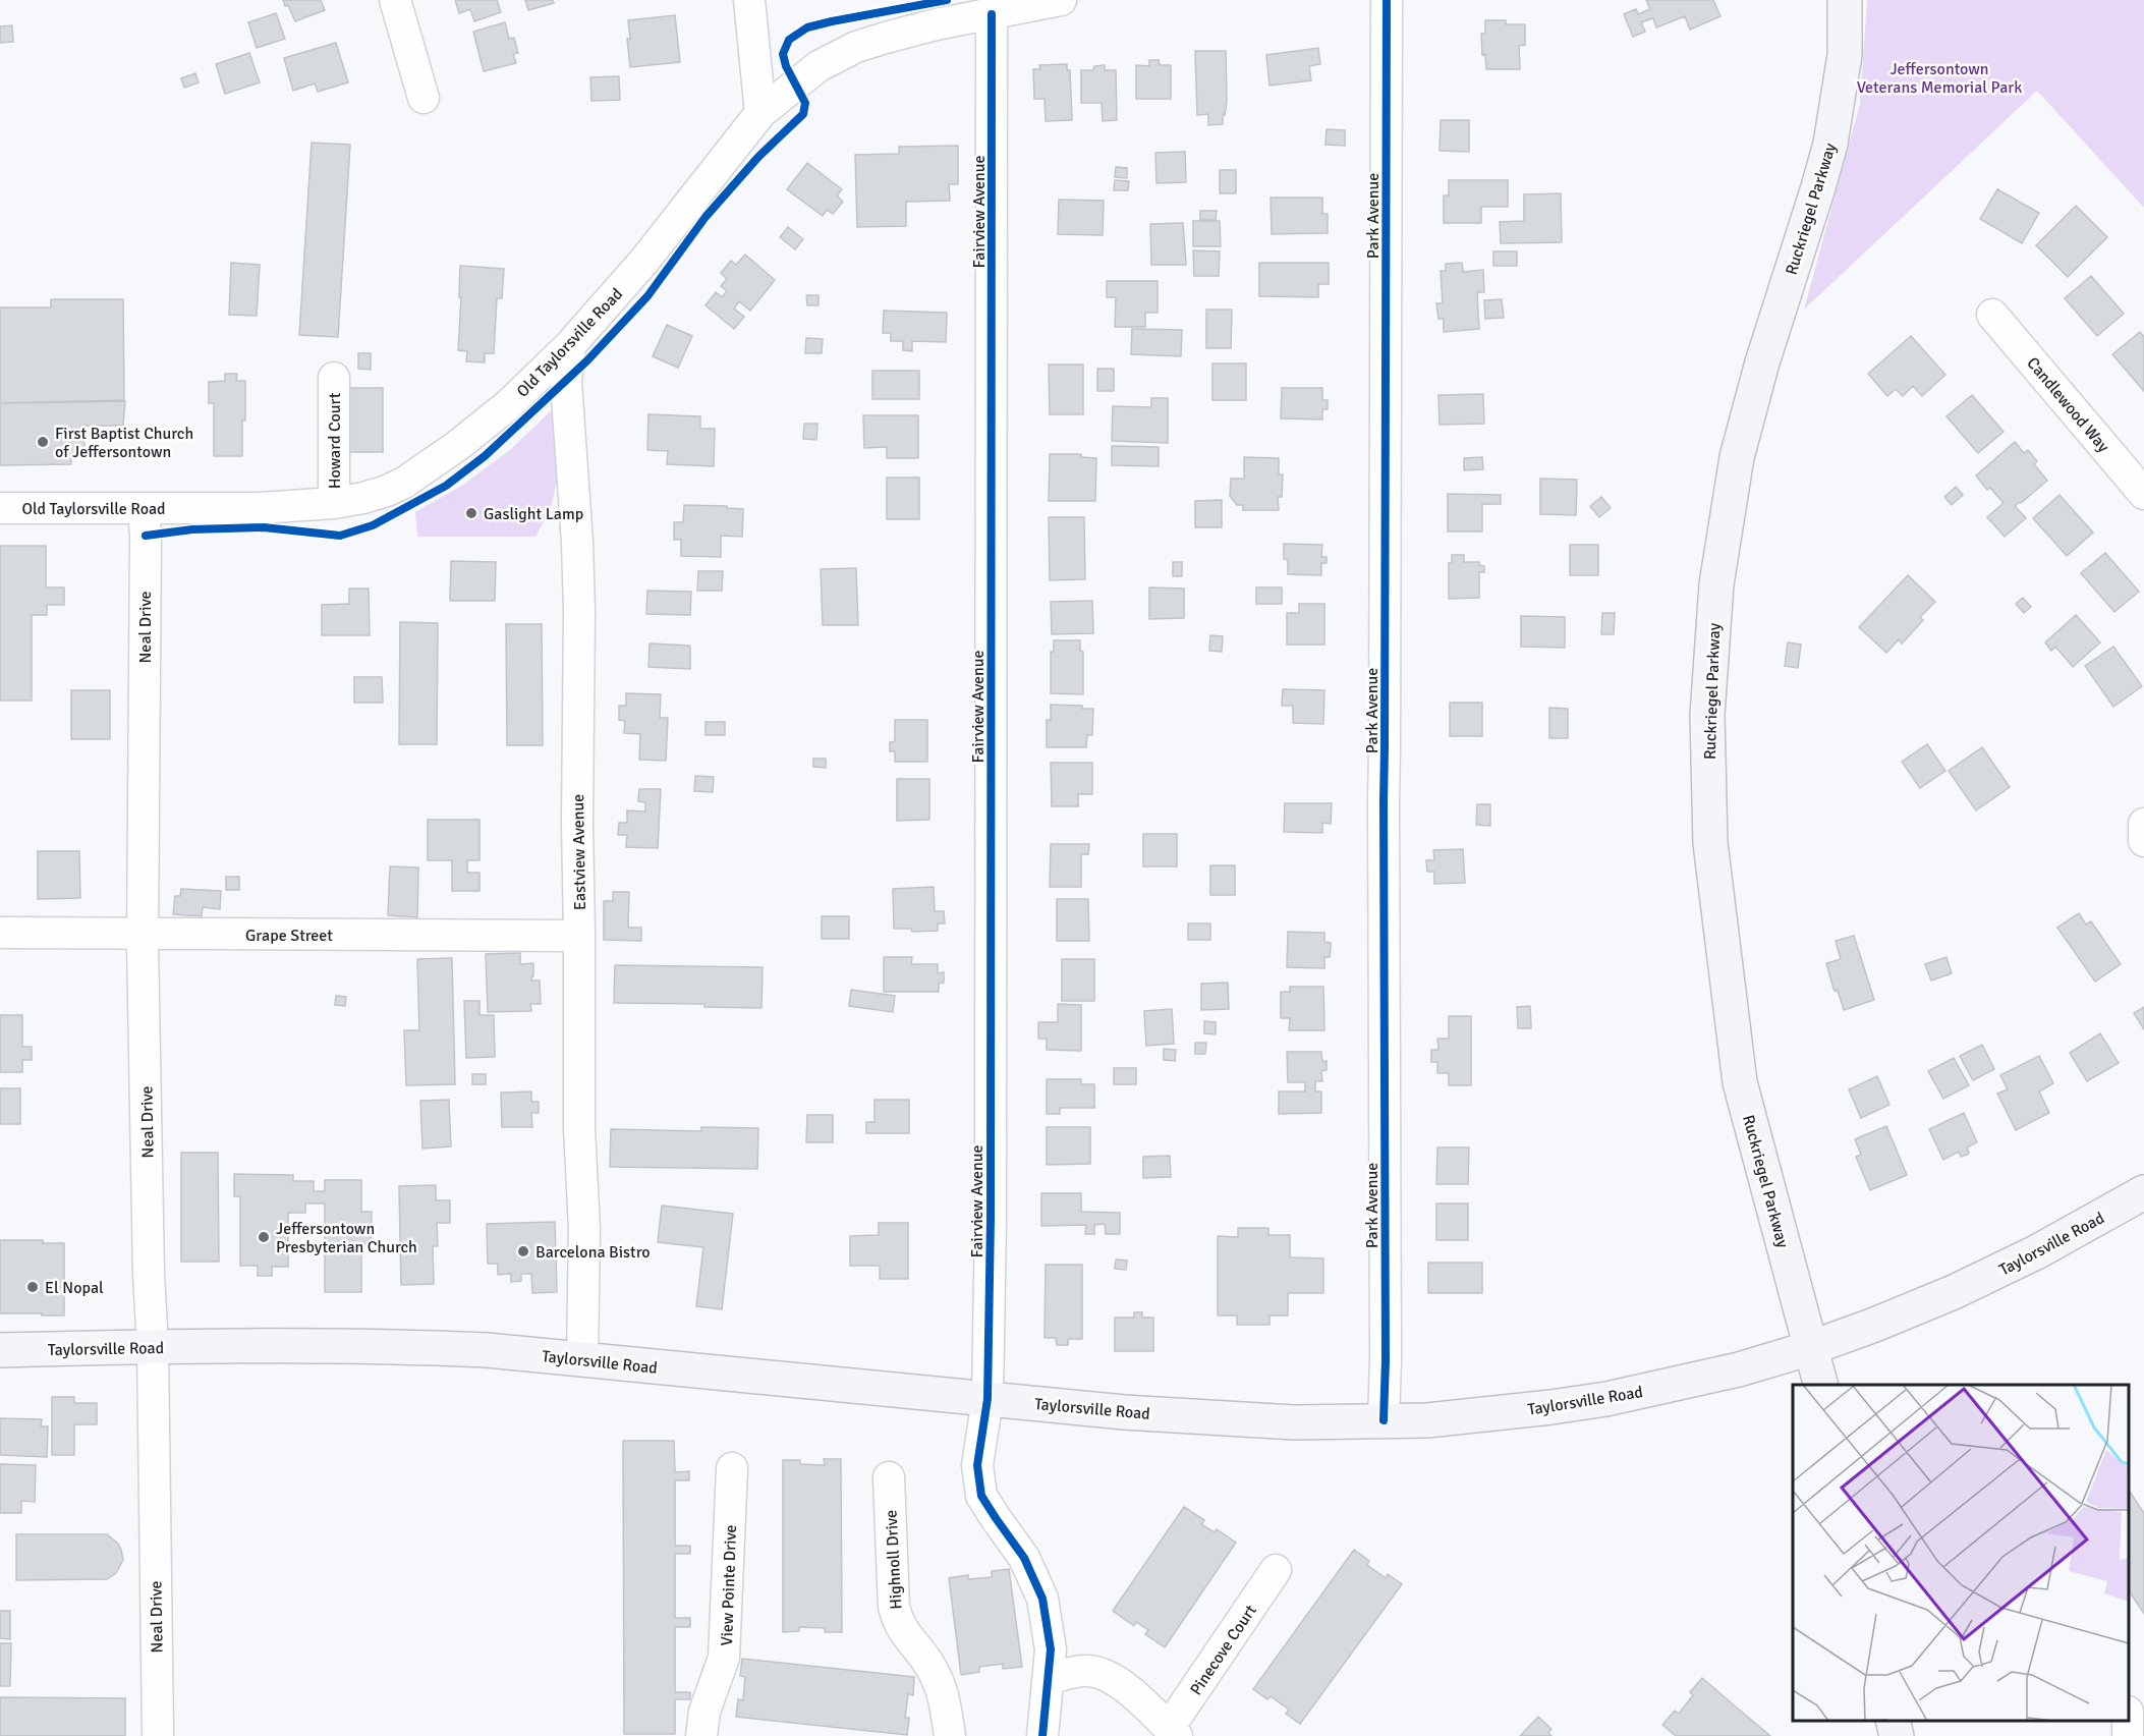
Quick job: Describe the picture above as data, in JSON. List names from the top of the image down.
{
  "streets": {
    "main road": ["Ruckriegel Parkway", "Taylorsville Road"],
    "street": [
      "Fairview Avenue",
      "Park Avenue",
      "Old Taylorsville Road",
      "Candlewood Way",
      "Howard Court",
      "Neal Drive",
      "Eastview Avenue",
      "Grape Street",
      "Highnoll Drive",
      "View Pointe Drive",
      "Pinecove Court"
    ]
  },
  "crossings": [
    ["Ruckriegel Parkway", "Taylorsville Road"],
    ["Fairview Avenue", "Old Taylorsville Road"],
    ["Fairview Avenue", "Taylorsville Road"],
    ["Park Avenue", "Taylorsville Road"],
    ["Old Taylorsville Road", "Howard Court"],
    ["Old Taylorsville Road", "Neal Drive"],
    ["Old Taylorsville Road", "Eastview Avenue"],
    ["Neal Drive", "Grape Street"],
    ["Neal Drive", "Taylorsville Road"],
    ["Eastview Avenue", "Grape Street"],
    ["Eastview Avenue", "Taylorsville Road"]
  ],
  "parks": ["Jeffersontown Veterans Memorial Park"],
  "places": [
    "First Baptist Church of Jeffersontown",
    "Gaslight Lamp",
    "Jeffersontown Presbyterian Church",
    "Barcelona Bistro",
    "El Nopal"
  ]
}
